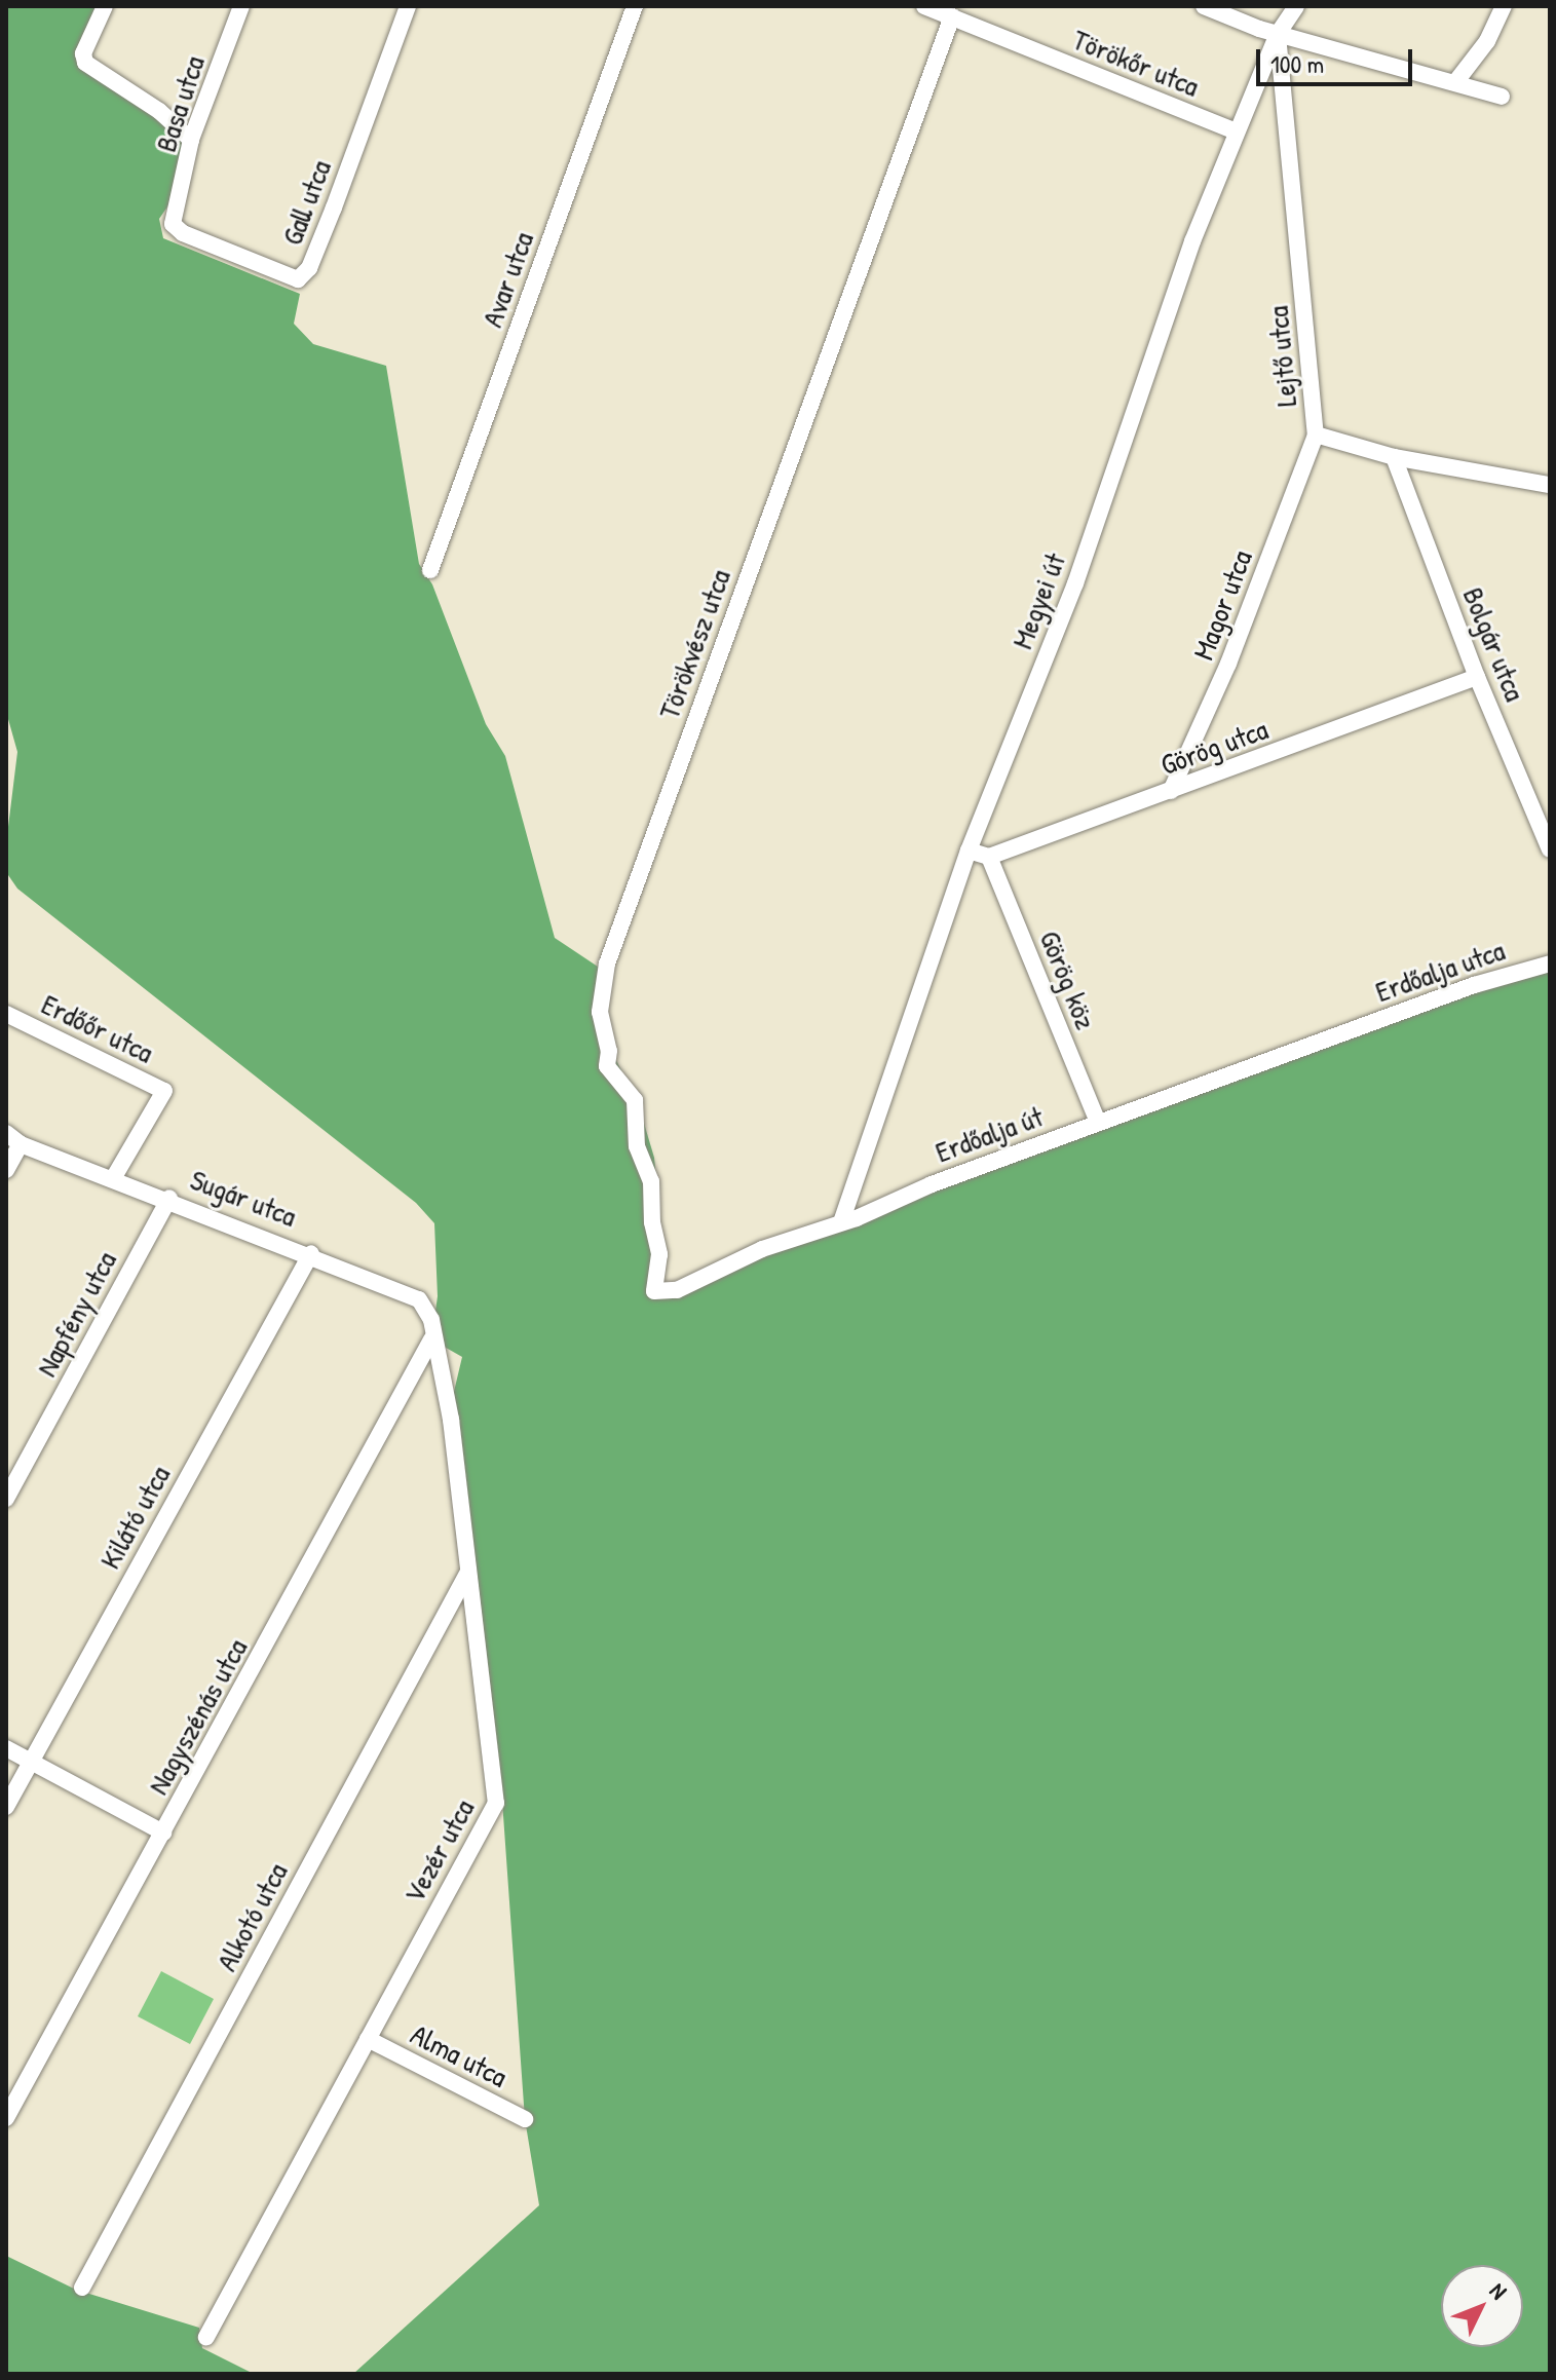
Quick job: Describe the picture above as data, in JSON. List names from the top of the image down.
{
  "streets": {
    "street": [
      "Törökőr utca",
      "Basa utca",
      "Gall utca",
      "Avar utca",
      "Lejtő utca",
      "Megyei út",
      "Magor utca",
      "Törökvész utca",
      "Bolgár utca",
      "Görög utca",
      "Erdőalja utca",
      "Görög köz",
      "Erdőőr utca",
      "Erdőalja út",
      "Sugár utca",
      "Napfény utca",
      "Kilátó utca",
      "Nagyszénás utca",
      "Vezér utca",
      "Alkotó utca",
      "Alma utca"
    ]
  },
  "crossings": [
    ["Törökőr utca", "Megyei út"],
    ["Törökőr utca", "Törökvész utca"],
    ["Basa utca", "Gall utca"],
    ["Lejtő utca", "Megyei út"],
    ["Lejtő utca", "Magor utca"],
    ["Lejtő utca", "Bolgár utca"],
    ["Megyei út", "Erdőalja út"],
    ["Magor utca", "Görög utca"],
    ["Törökvész utca", "Erdőalja út"],
    ["Bolgár utca", "Görög utca"],
    ["Görög utca", "Görög köz"],
    ["Erdőalja utca", "Erdőalja út"],
    ["Görög köz", "Erdőalja út"],
    ["Erdőőr utca", "Sugár utca"],
    ["Sugár utca", "Napfény utca"],
    ["Sugár utca", "Kilátó utca"],
    ["Sugár utca", "Nagyszénás utca"],
    ["Sugár utca", "Vezér utca"],
    ["Nagyszénás utca", "Vezér utca"],
    ["Vezér utca", "Alkotó utca"],
    ["Vezér utca", "Alma utca"]
  ],
  "scale_bar": "100 m",
  "north": "top right"
}
